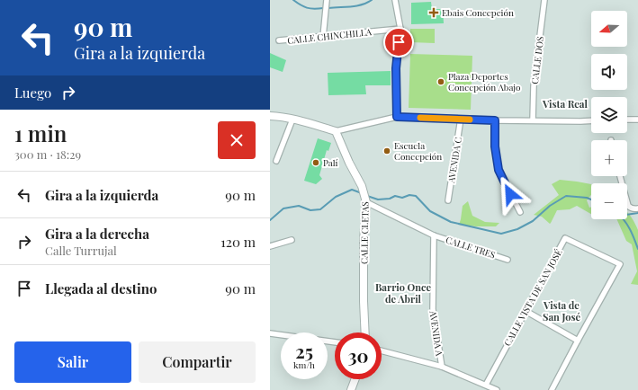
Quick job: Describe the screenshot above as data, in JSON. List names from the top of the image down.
{
  "streets": {
    "street": [
      "CALLE CHINCHILLA",
      "CALLE DOS",
      "AVENIDA C",
      "CALLE CLETAS",
      "CALLE TRES",
      "CALLE VISTA DE SAN JOSÉ",
      "AVENIDA A"
    ]
  },
  "crossings": [
    ["CALLE CLETAS", "CALLE TRES"],
    ["CALLE TRES", "AVENIDA A"]
  ],
  "districts": ["Vista Real", "Barrio Once de Abril", "Vista de San José"],
  "places": {
    "health": ["Ebais Concepción"],
    "other": ["Plaza Deportes Concepción Abajo", "Escuela Concepción", "Palí"]
  },
  "north": "left",
  "page": {
    "turn": ["90 m", "Gira a la izquierda"],
    "map_buttons": ["+", "−"],
    "then": "Luego",
    "heading": ["1 min", "300 m · 18:29"],
    "list": [
      {
        "name": "Gira a la izquierda",
        "value": "90 m"
      },
      {
        "name": "Gira a la derecha",
        "note": "Calle Turrujal",
        "value": "120 m"
      },
      {
        "name": "Llegada al destino",
        "value": "90 m"
      }
    ],
    "speed": "25 km/h",
    "limit": "30",
    "buttons": ["Salir", "Compartir"]
  }
}
